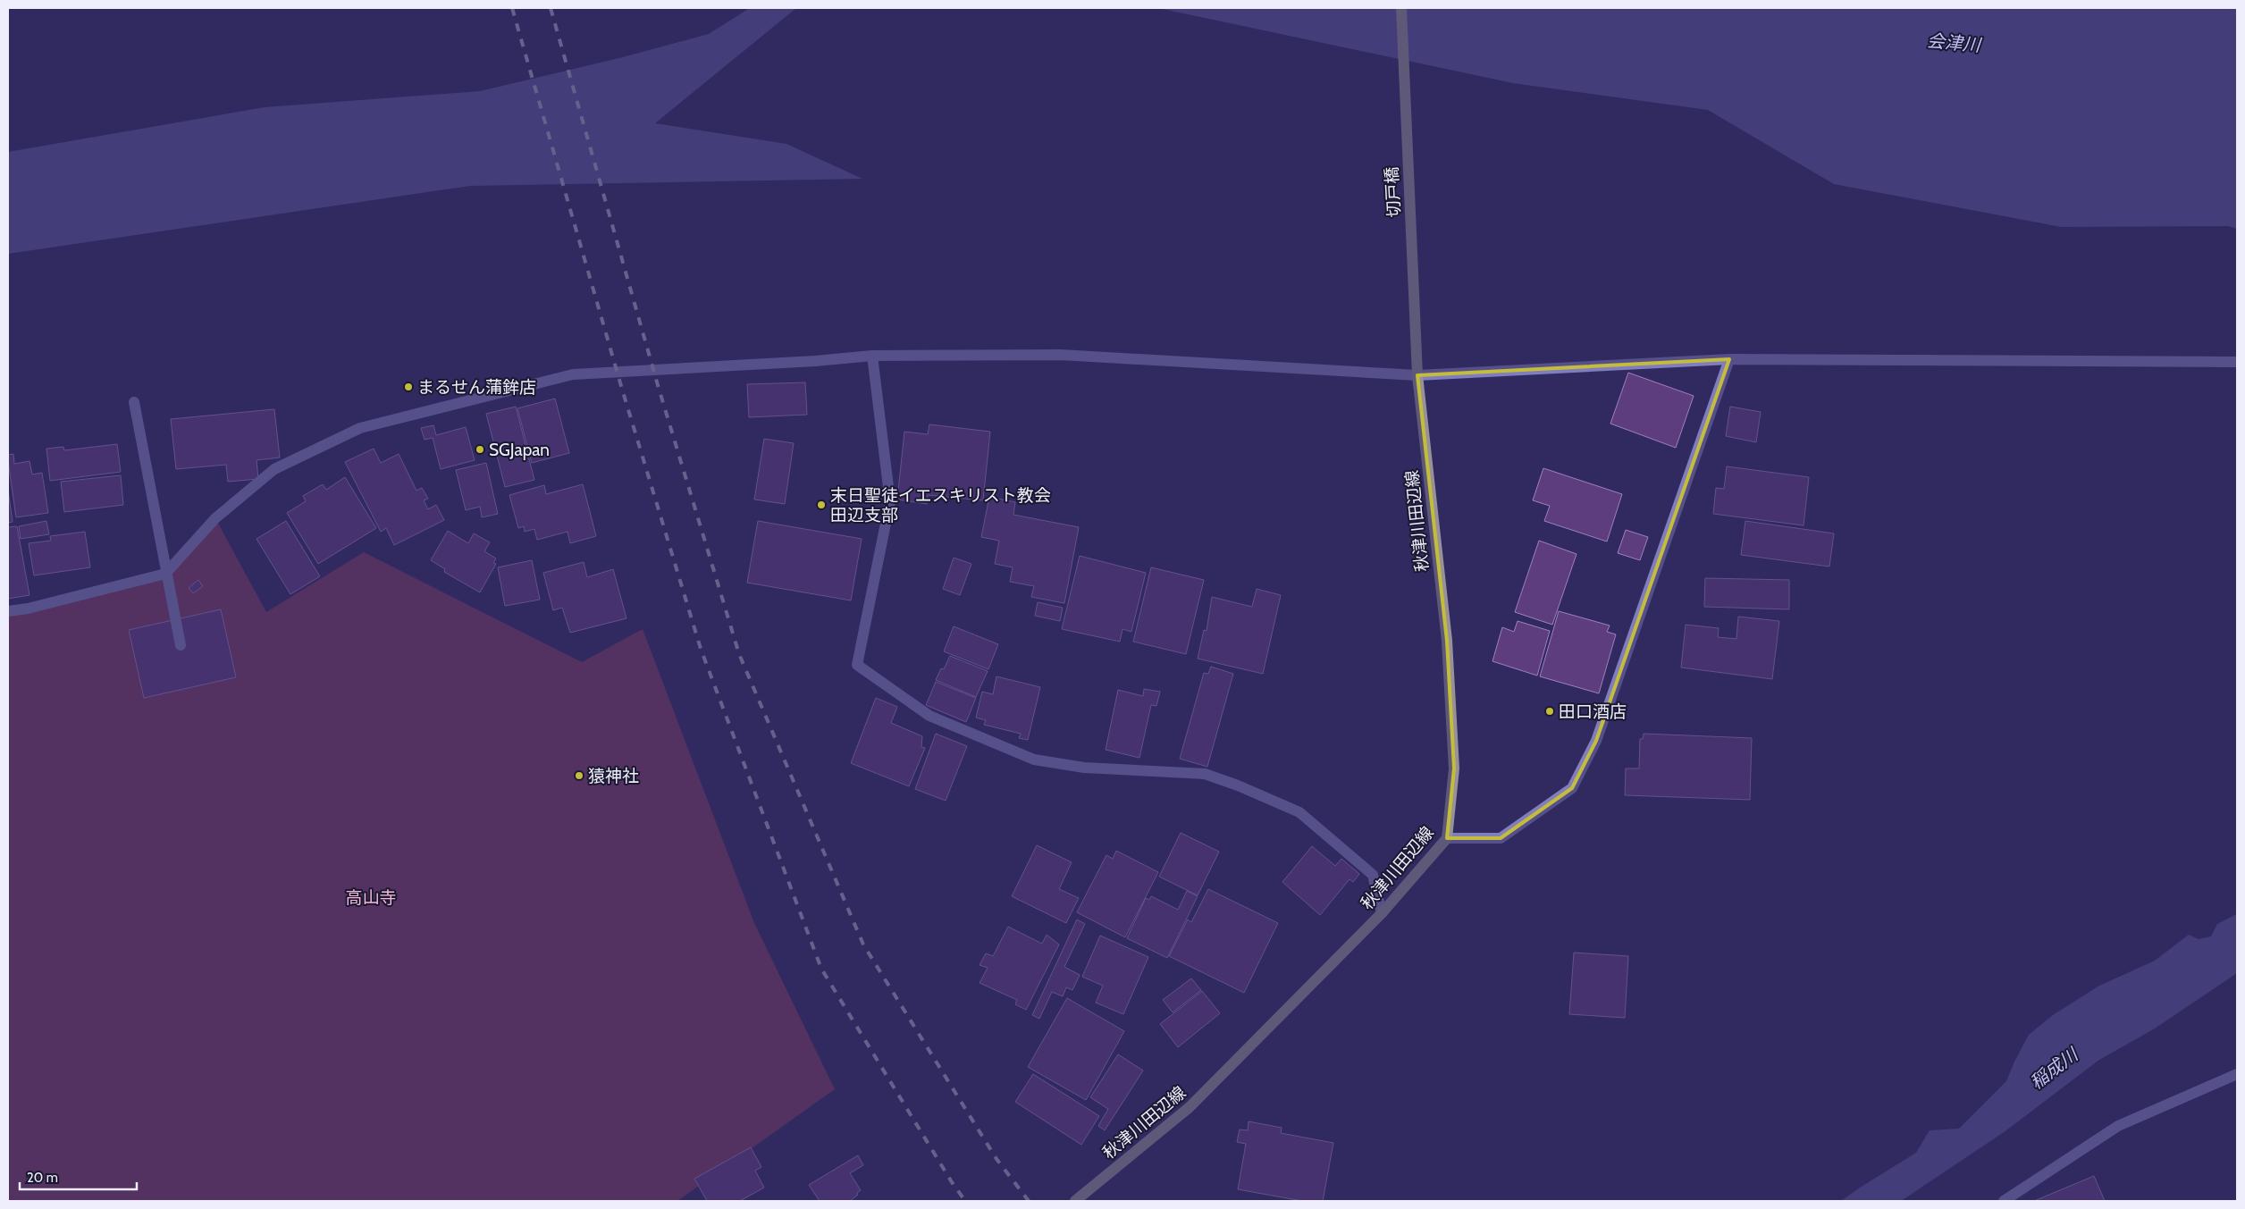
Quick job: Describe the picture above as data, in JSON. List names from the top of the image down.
{
  "streets": {
    "main road": ["切戸橋", "秋津川田辺線"]
  },
  "crossings": [
    ["切戸橋", "秋津川田辺線"]
  ],
  "water": ["会津川", "稲成川"],
  "parks": ["高山寺"],
  "places": [
    "まるせん蒲鉾店",
    "SGJapan",
    "末日聖徒イエスキリスト教会 田辺支部",
    "田口酒店",
    "猿神社"
  ],
  "scale_bar": "20 m"
}
